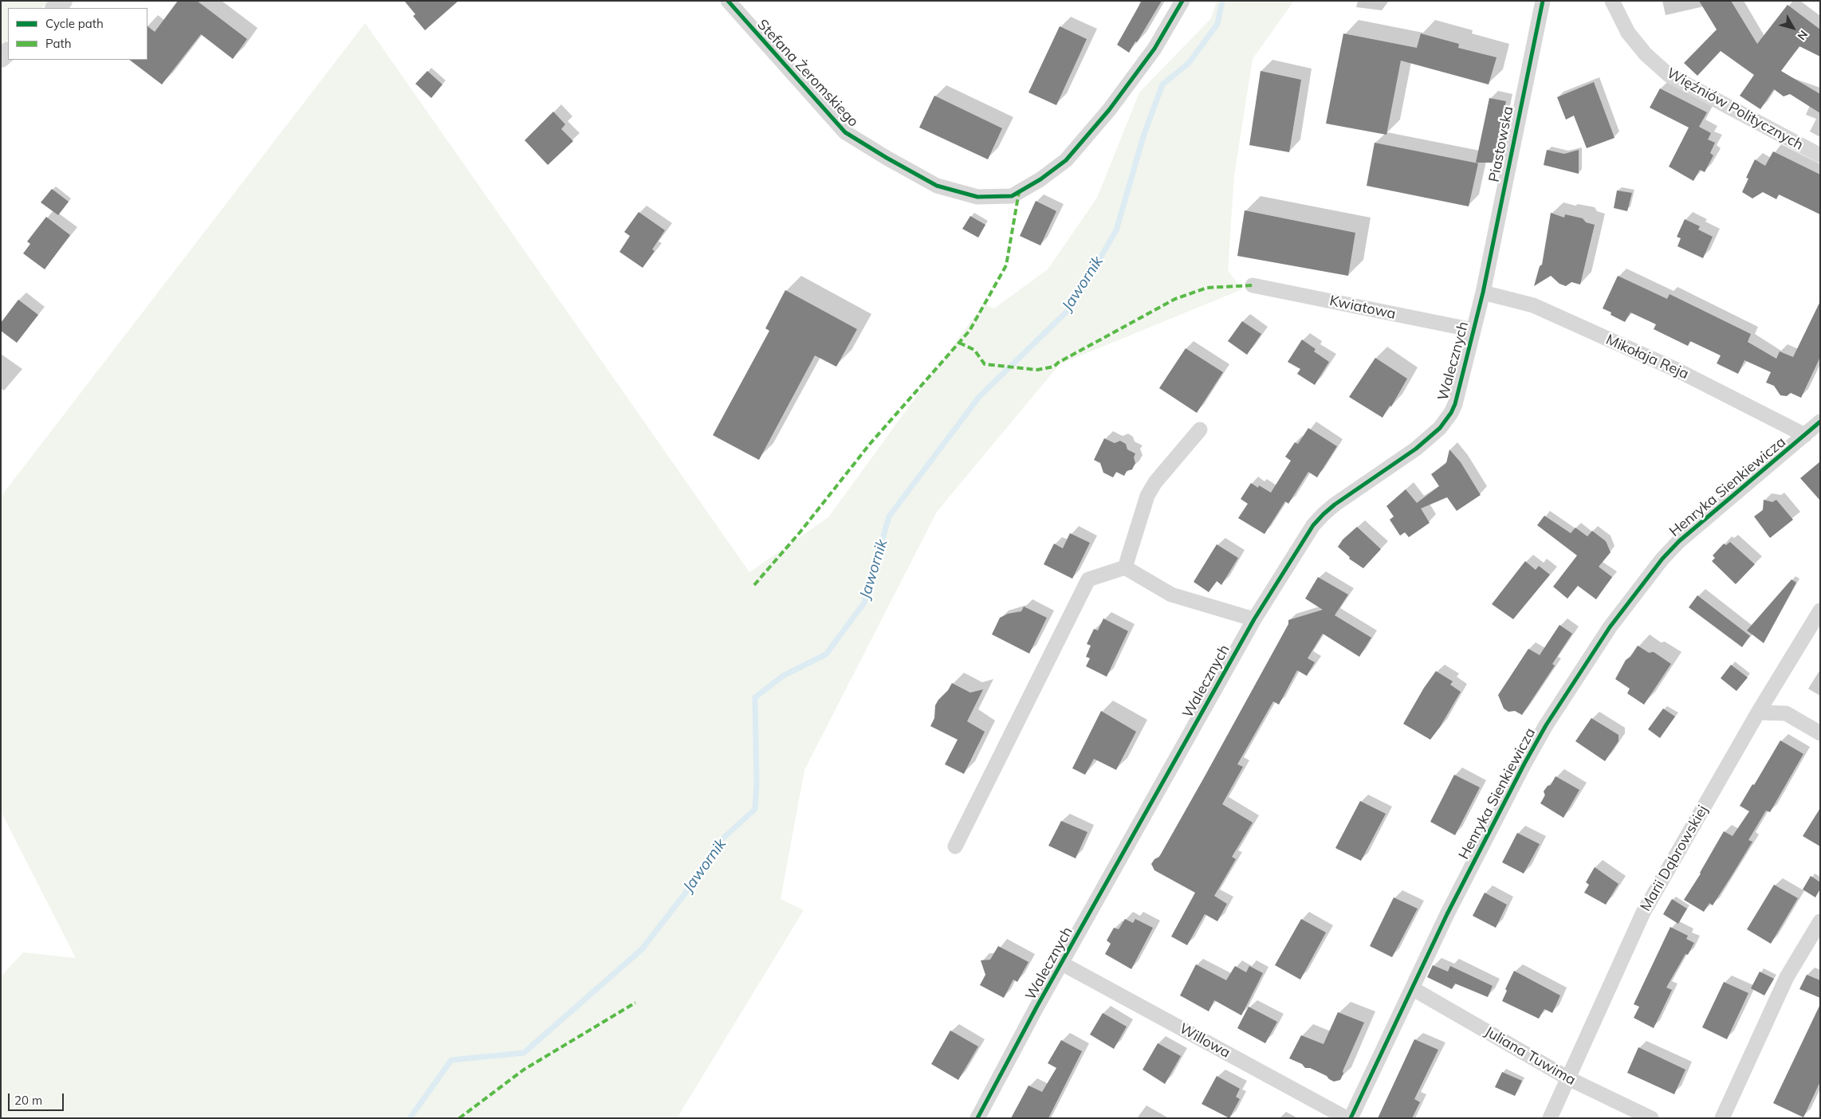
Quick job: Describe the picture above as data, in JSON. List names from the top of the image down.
{
  "streets": {
    "street": [
      "Stefana Żeromskiego",
      "Więźniów Politycznych",
      "Piastowska",
      "Kwiatowa",
      "Mikołaja Reja",
      "Walecznych",
      "Henryka Sienkiewicza",
      "Marii Dąbrowskiej",
      "Willowa",
      "Juliana Tuwima"
    ]
  },
  "crossings": [
    ["Piastowska", "Mikołaja Reja"],
    ["Piastowska", "Walecznych"],
    ["Kwiatowa", "Walecznych"],
    ["Mikołaja Reja", "Walecznych"],
    ["Mikołaja Reja", "Henryka Sienkiewicza"],
    ["Walecznych", "Willowa"],
    ["Henryka Sienkiewicza", "Juliana Tuwima"],
    ["Marii Dąbrowskiej", "Juliana Tuwima"]
  ],
  "water": ["Jawornik"],
  "legend": ["Cycle path", "Path"],
  "scale_bar": "20 m",
  "north": "bottom right"
}
